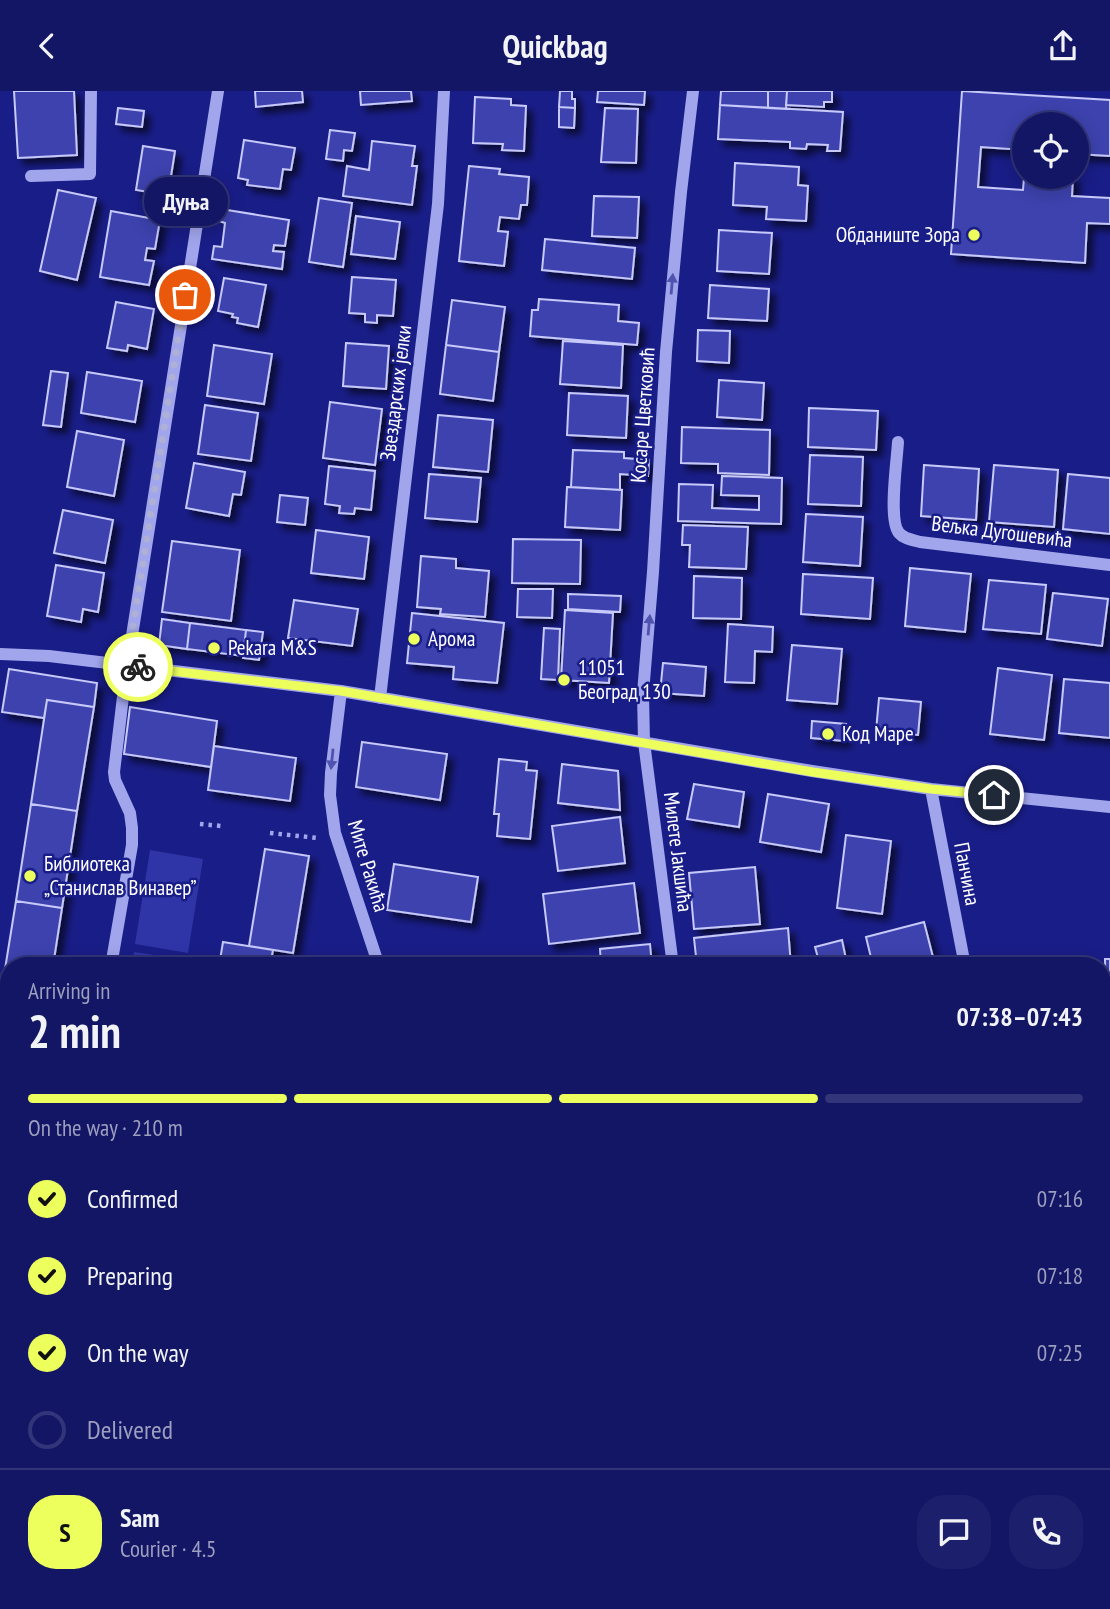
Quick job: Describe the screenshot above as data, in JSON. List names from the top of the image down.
{
  "streets": {
    "street": [
      "Звездарских јелки",
      "Косаре Цветковић",
      "Вељка Дугошевића",
      "Милете Јакшића",
      "Мите Ракића",
      "Панчина"
    ]
  },
  "crossings": [
    ["Косаре Цветковић", "Милете Јакшића"]
  ],
  "one_way": ["Косаре Цветковић", "Мите Ракића"],
  "places": [
    "Обданиште Зора",
    "Дуња",
    "Арома",
    "Pekara M&S",
    "11051 Београд 130",
    "Код Маре",
    "Библиотека „Станислав Винавер”"
  ],
  "page": {
    "header": "Quickbag",
    "bubble": "Дуња",
    "heading": ["2 min", "Arriving in", "07:38–07:43"],
    "panel": ["Sam", "Courier · 4.5"],
    "bar": "On the way · 210 m",
    "list": [
      ["Confirmed", "07:16"],
      ["Preparing", "07:18"],
      ["On the way", "07:25"],
      "Delivered"
    ],
    "round": "S"
  }
}
